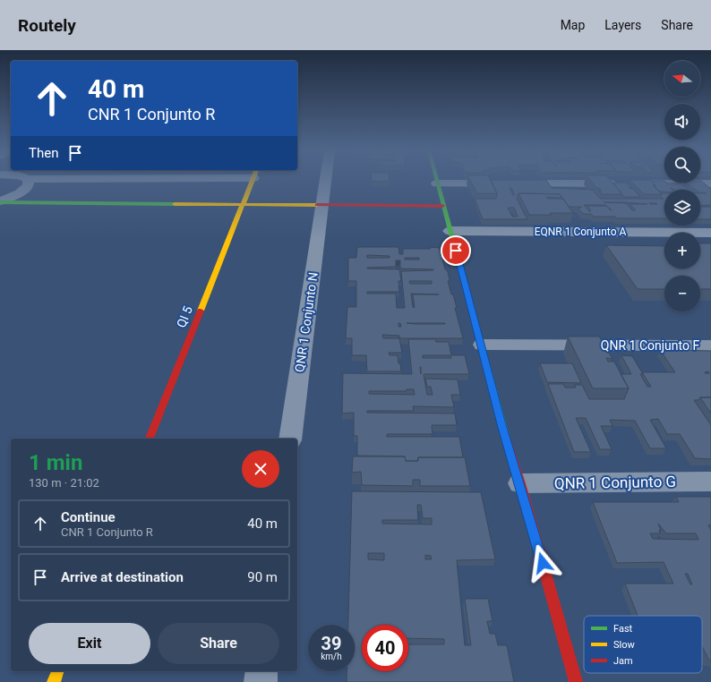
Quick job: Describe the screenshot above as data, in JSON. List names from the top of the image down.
{
  "streets": {
    "street": [
      "EQNR 1 Conjunto A",
      "QI 5",
      "QNR 1 Conjunto N",
      "QNR 1 Conjunto F",
      "QNR 1 Conjunto G"
    ]
  },
  "legend": ["Fast", "Slow", "Jam"],
  "north": "left",
  "page": {
    "header": "Routely",
    "nav": ["Map", "Layers", "Share"],
    "map_buttons": ["+", "−"],
    "turn": ["40 m", "CNR 1 Conjunto R"],
    "then": "Then",
    "heading": ["1 min", "130 m · 21:02"],
    "list": [
      {
        "name": "Continue",
        "note": "CNR 1 Conjunto R",
        "value": "40 m"
      },
      {
        "name": "Arrive at destination",
        "value": "90 m"
      }
    ],
    "buttons": ["Exit", "Share"],
    "speed": "39 km/h",
    "limit": "40"
  }
}
